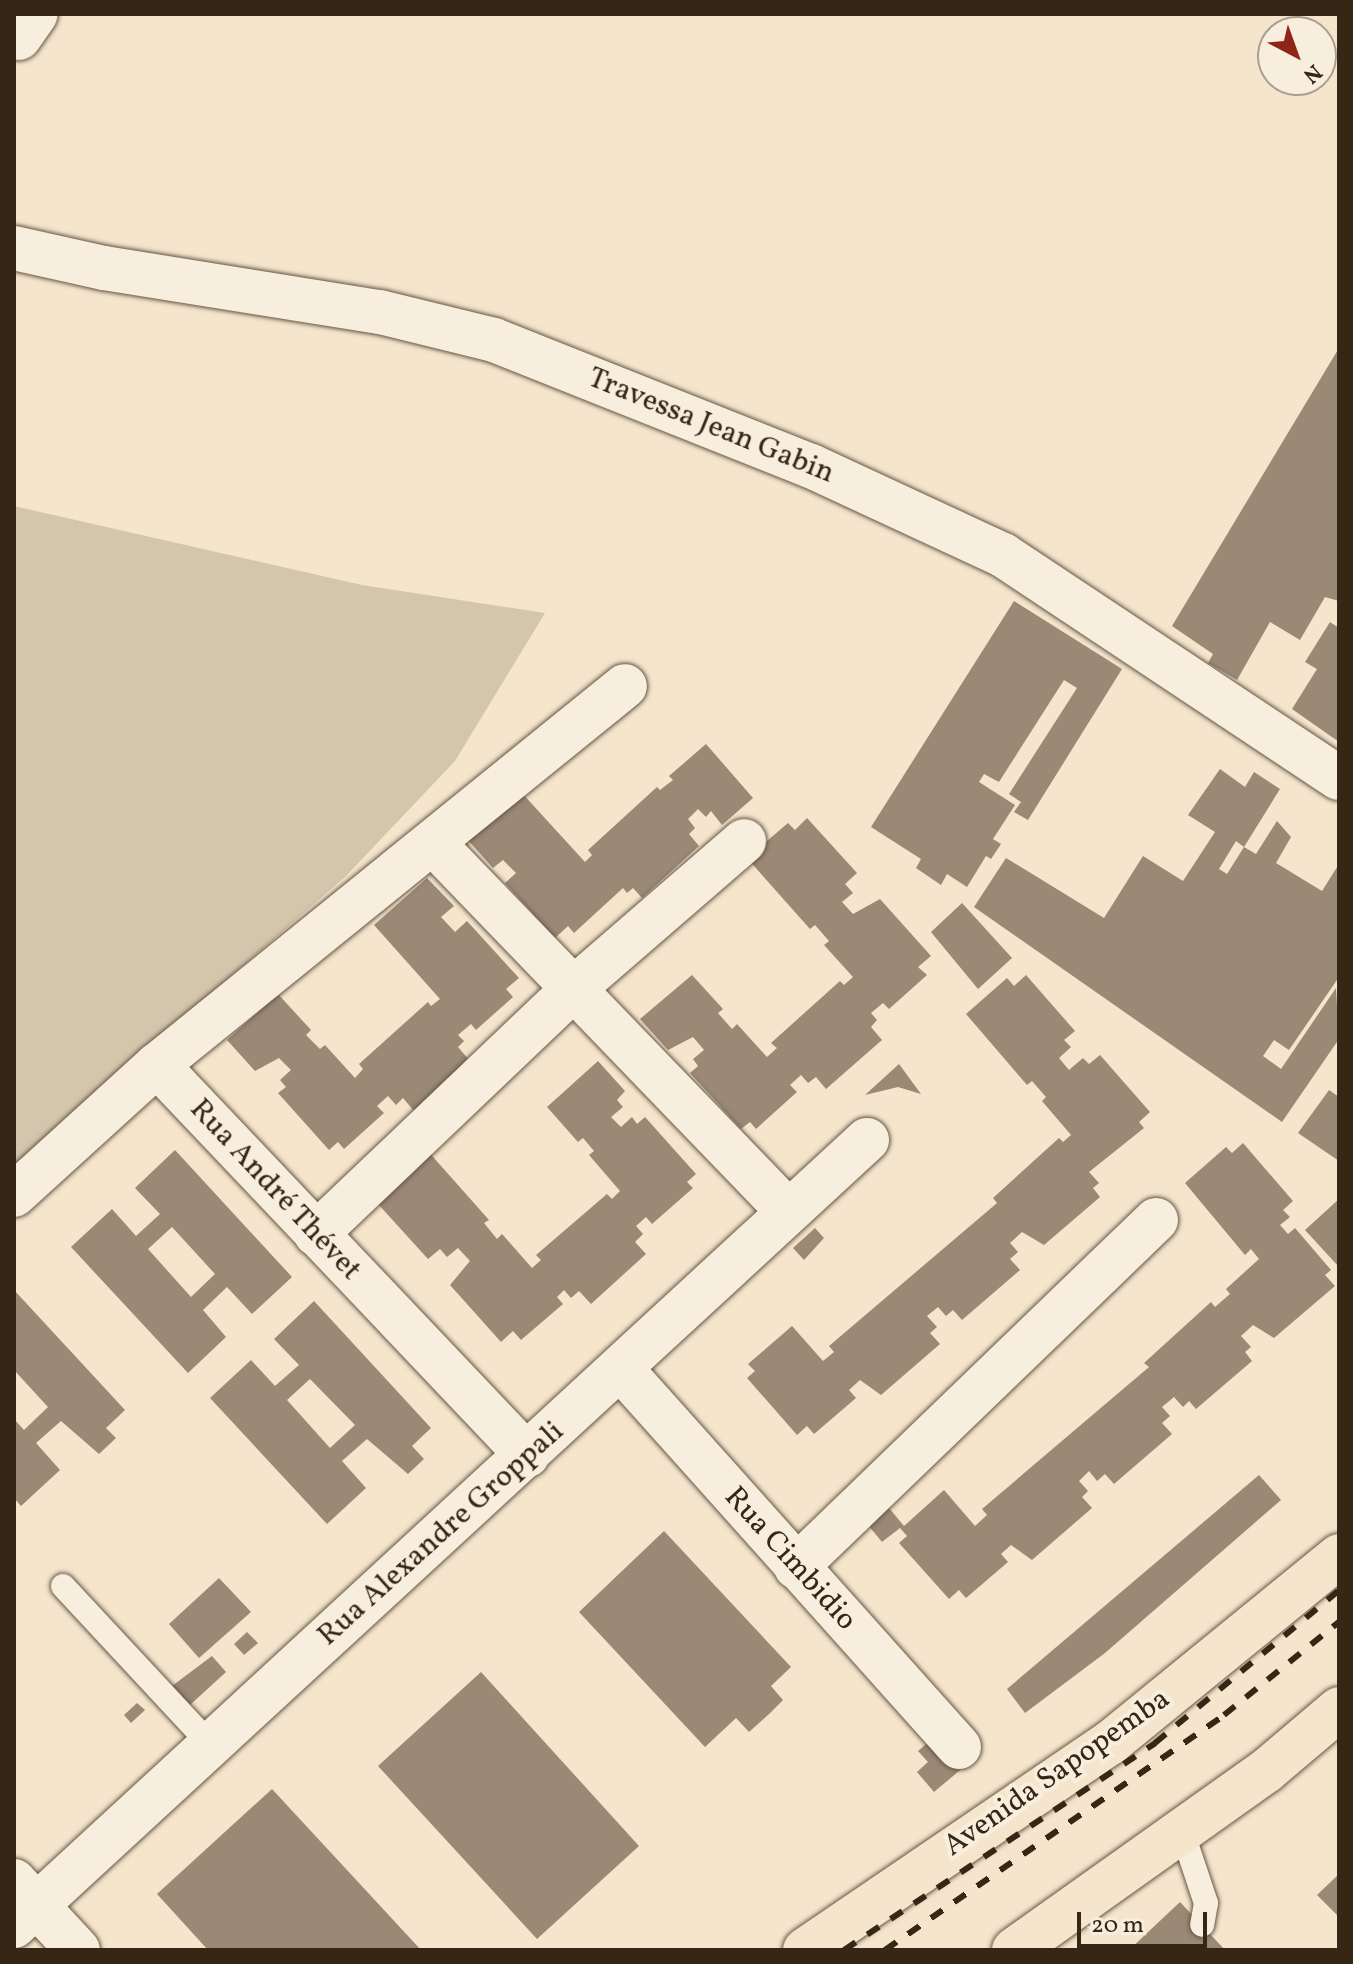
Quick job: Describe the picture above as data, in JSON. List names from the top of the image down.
{
  "streets": {
    "main road": ["Avenida Sapopemba"],
    "street": [
      "Travessa Jean Gabin",
      "Rua André Thévet",
      "Rua Alexandre Groppali",
      "Rua Cimbidio"
    ]
  },
  "crossings": [
    ["Rua André Thévet", "Rua Alexandre Groppali"],
    ["Rua Alexandre Groppali", "Rua Cimbidio"]
  ],
  "scale_bar": "20 m",
  "north": "bottom right"
}
